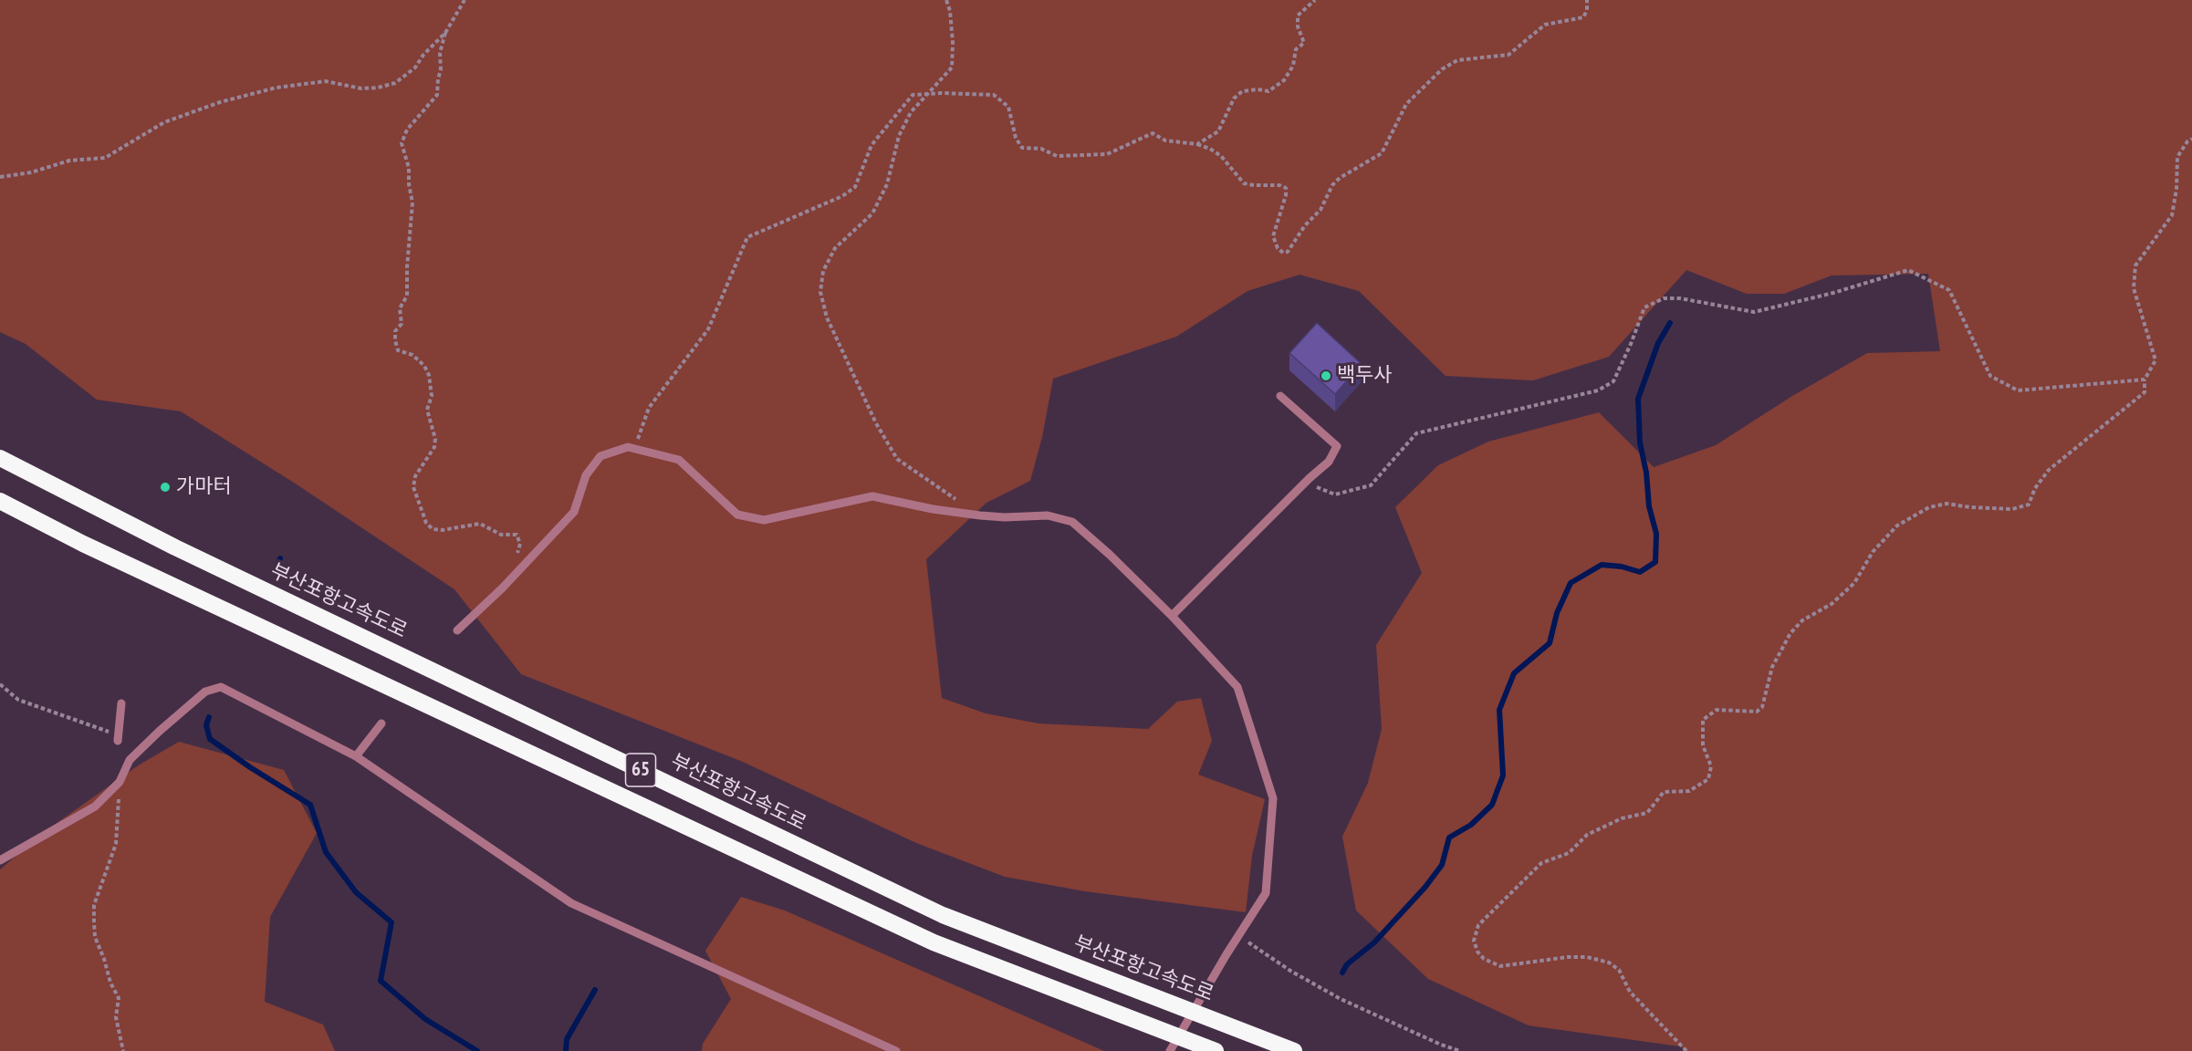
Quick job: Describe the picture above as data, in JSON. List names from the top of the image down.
{
  "streets": {
    "highway": ["부산포항고속도로", "65"]
  },
  "places": ["백두사", "가마터"]
}
